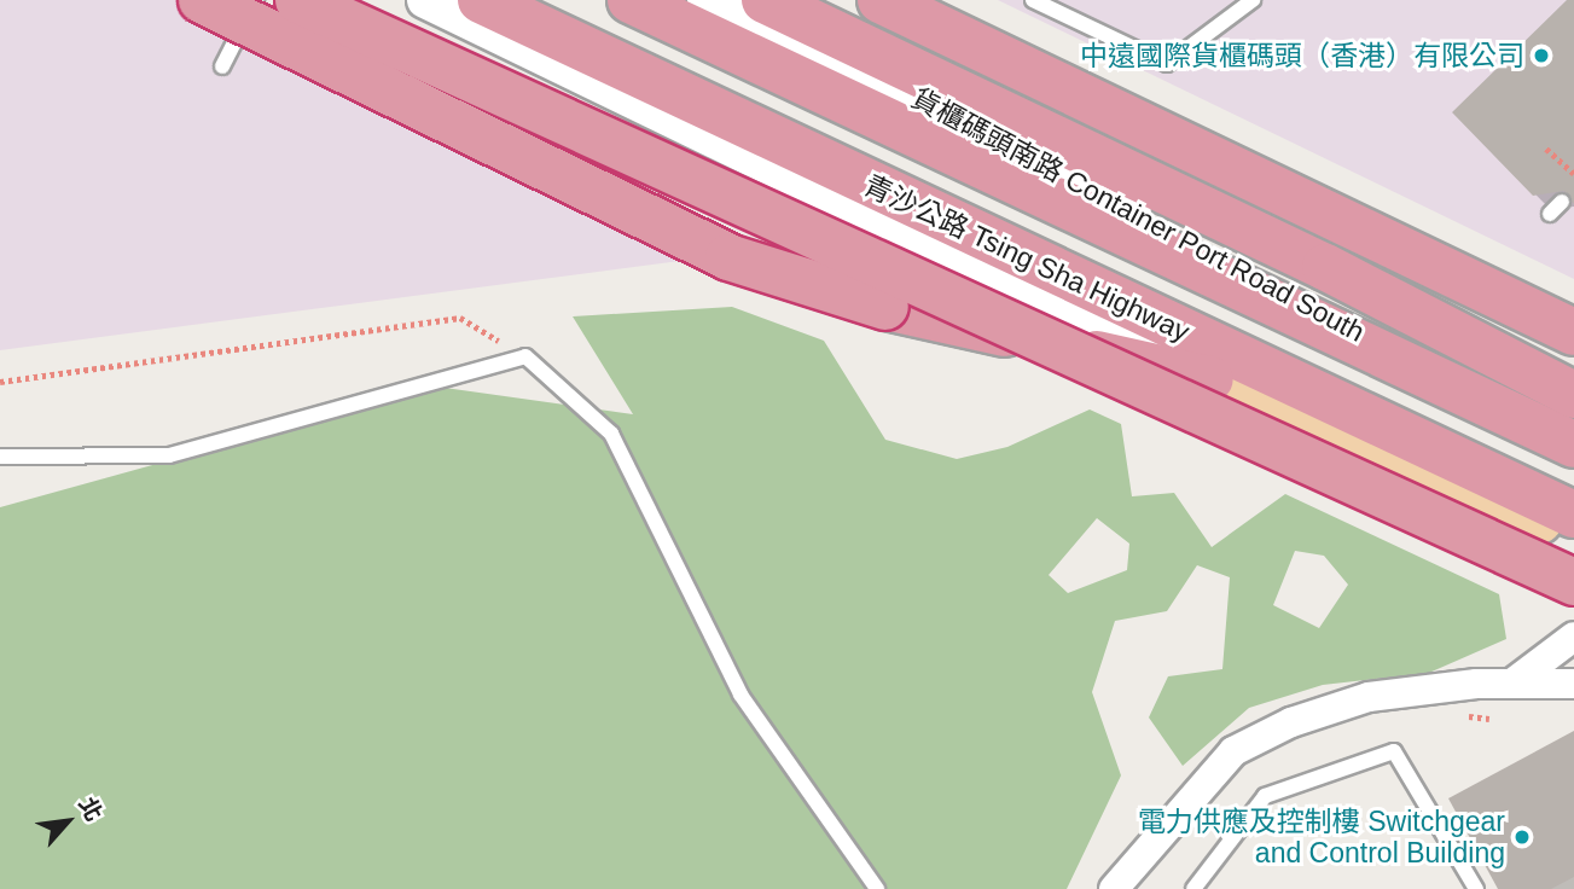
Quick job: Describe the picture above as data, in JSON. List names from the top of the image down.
{
  "streets": {
    "highway": ["青沙公路 Tsing Sha Highway"],
    "street": ["貨櫃碼頭南路 Container Port Road South"]
  },
  "places": ["中遠國際貨櫃碼頭（香港）有限公司", "電力供應及控制樓 Switchgear and Control Building"],
  "north": "top right"
}
